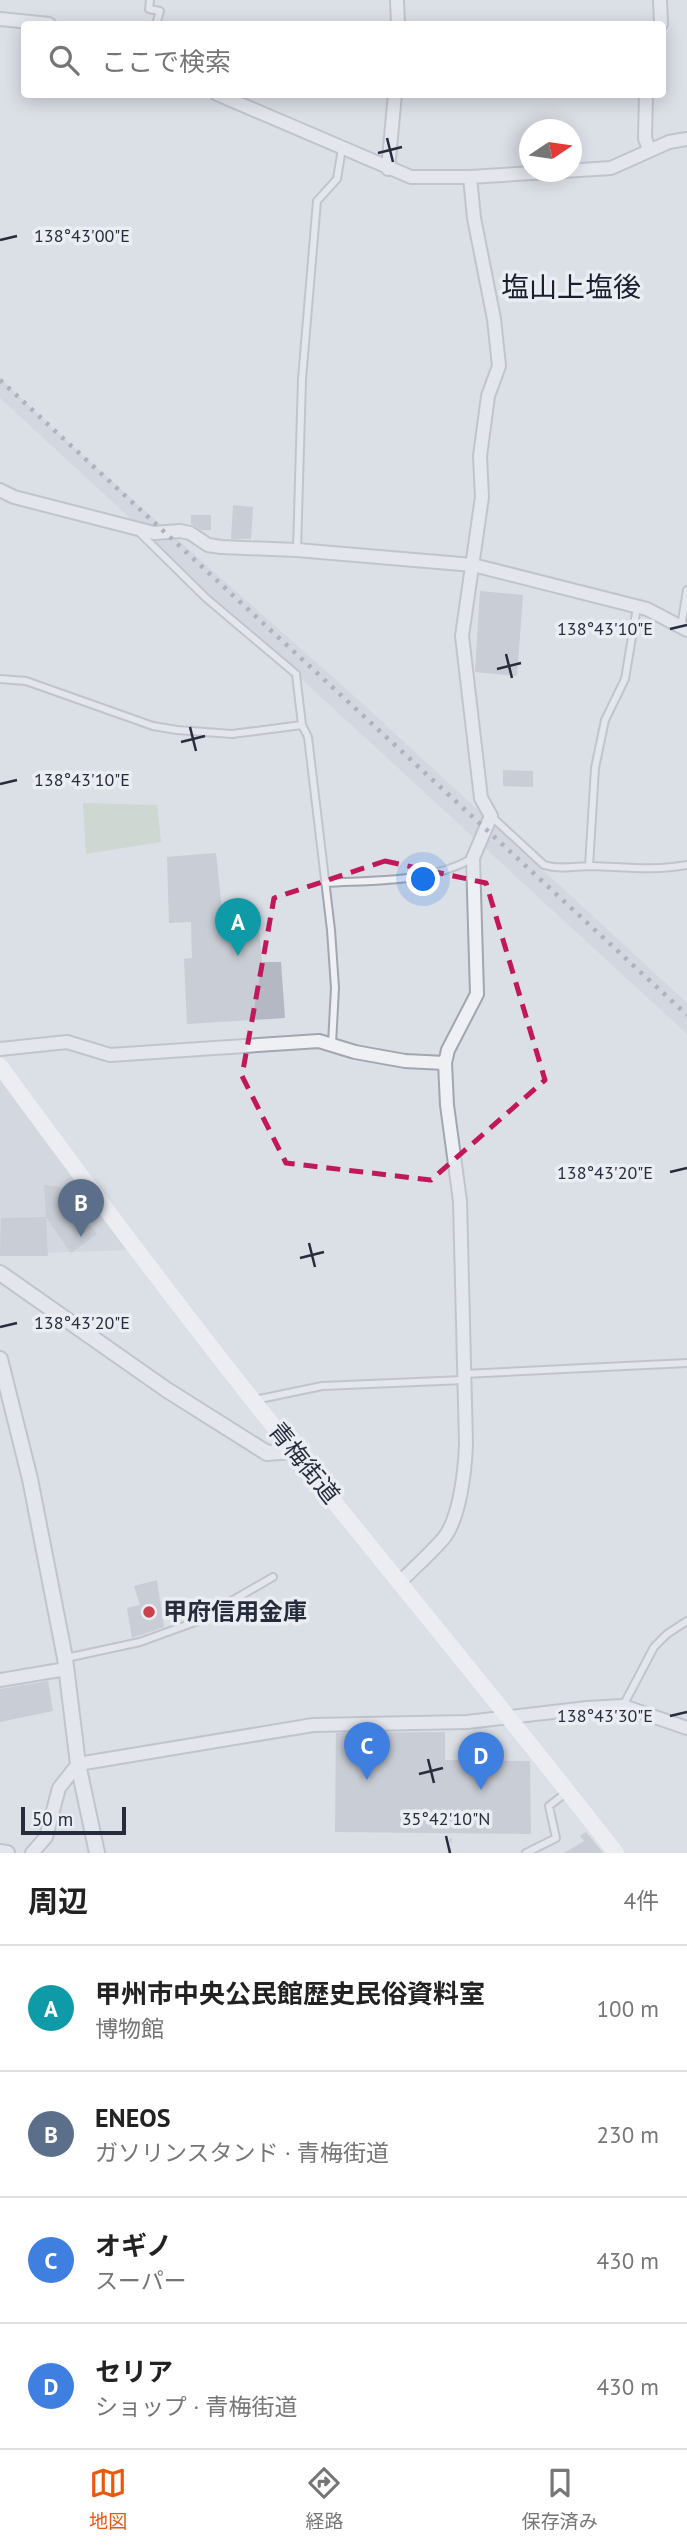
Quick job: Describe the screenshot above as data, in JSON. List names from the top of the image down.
{
  "streets": {
    "main road": ["青梅街道"]
  },
  "districts": ["塩山上塩後"],
  "places": ["甲府信用金庫"],
  "scale_bar": "50 m",
  "north": "right",
  "page": {
    "search": "ここで検索",
    "pins": [
      "A",
      "B",
      "C",
      "D"
    ],
    "scale": "50 m",
    "heading": ["周辺", "4件"],
    "list": [
      {
        "mark": "A",
        "name": "甲州市中央公民館歴史民俗資料室",
        "note": "博物館",
        "value": "100 m"
      },
      {
        "mark": "B",
        "name": "ENEOS",
        "note": "ガソリンスタンド · 青梅街道",
        "value": "230 m"
      },
      {
        "mark": "C",
        "name": "オギノ",
        "note": "スーパー",
        "value": "430 m"
      },
      {
        "mark": "D",
        "name": "セリア",
        "note": "ショップ · 青梅街道",
        "value": "430 m"
      }
    ],
    "nav": ["地図", "経路", "保存済み"]
  },
  "coordinates": [
    "138°43'00\"E",
    "138°43'10\"E",
    "138°43'20\"E",
    "138°43'30\"E",
    "35°42'10\"N"
  ]
}
